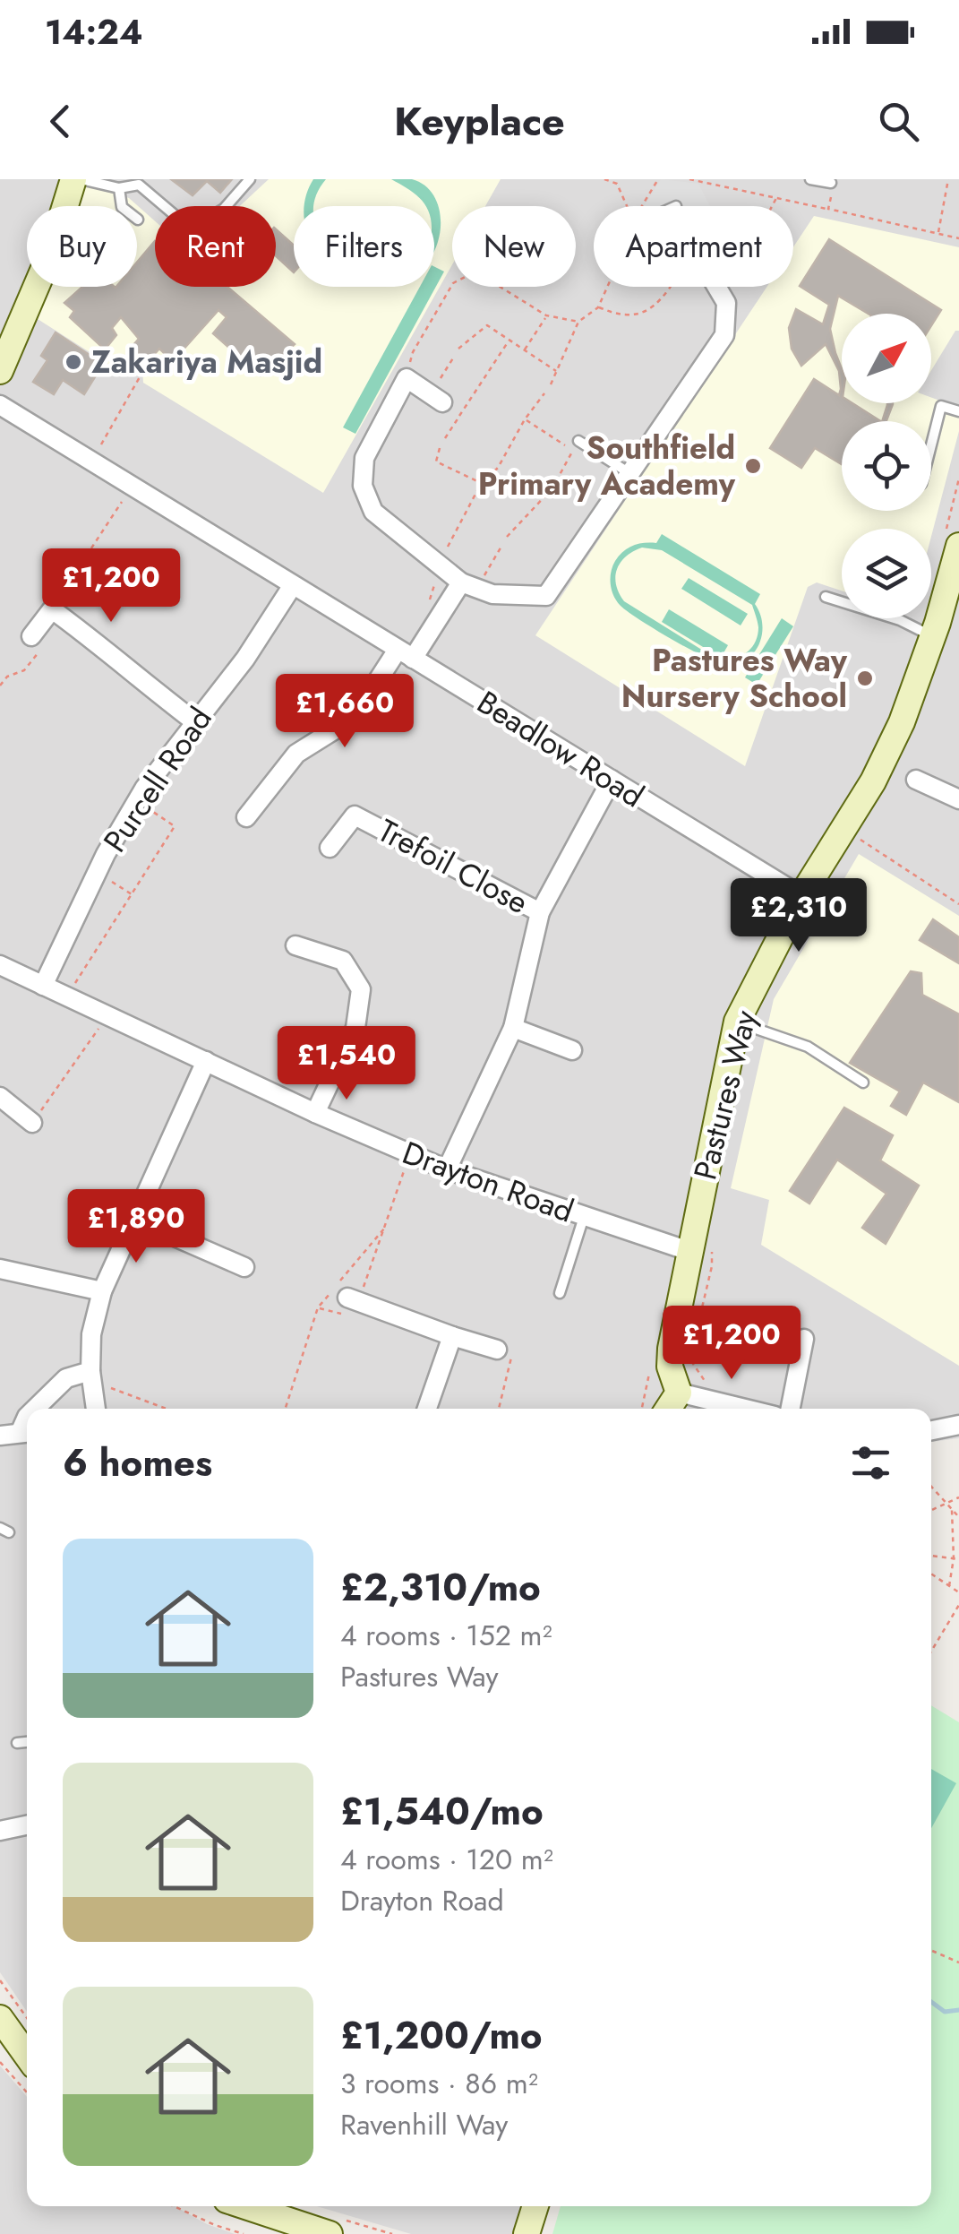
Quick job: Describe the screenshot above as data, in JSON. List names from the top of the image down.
{
  "streets": {
    "street": [
      "Beadlow Road",
      "Purcell Road",
      "Trefoil Close",
      "Pastures Way",
      "Drayton Road"
    ]
  },
  "crossings": [
    ["Beadlow Road", "Purcell Road"],
    ["Beadlow Road", "Pastures Way"],
    ["Purcell Road", "Drayton Road"],
    ["Pastures Way", "Drayton Road"]
  ],
  "places": ["Zakariya Masjid", "Southfield Primary Academy", "Pastures Way Nursery School"],
  "north": "top right",
  "page": {
    "status": "14:24",
    "header": "Keyplace",
    "chip": [
      "Buy",
      "Rent",
      "Filters",
      "New",
      "Apartment"
    ],
    "price": [
      "£1,200",
      "£1,660",
      "£2,310",
      "£1,540",
      "£1,890",
      "£1,200"
    ],
    "heading": "6 homes",
    "list": [
      {
        "name": "£2,310/mo",
        "note": "4 rooms · 152 m² · Pastures Way"
      },
      {
        "name": "£1,540/mo",
        "note": "4 rooms · 120 m² · Drayton Road"
      },
      {
        "name": "£1,200/mo",
        "note": "3 rooms · 86 m² · Ravenhill Way"
      }
    ]
  }
}
